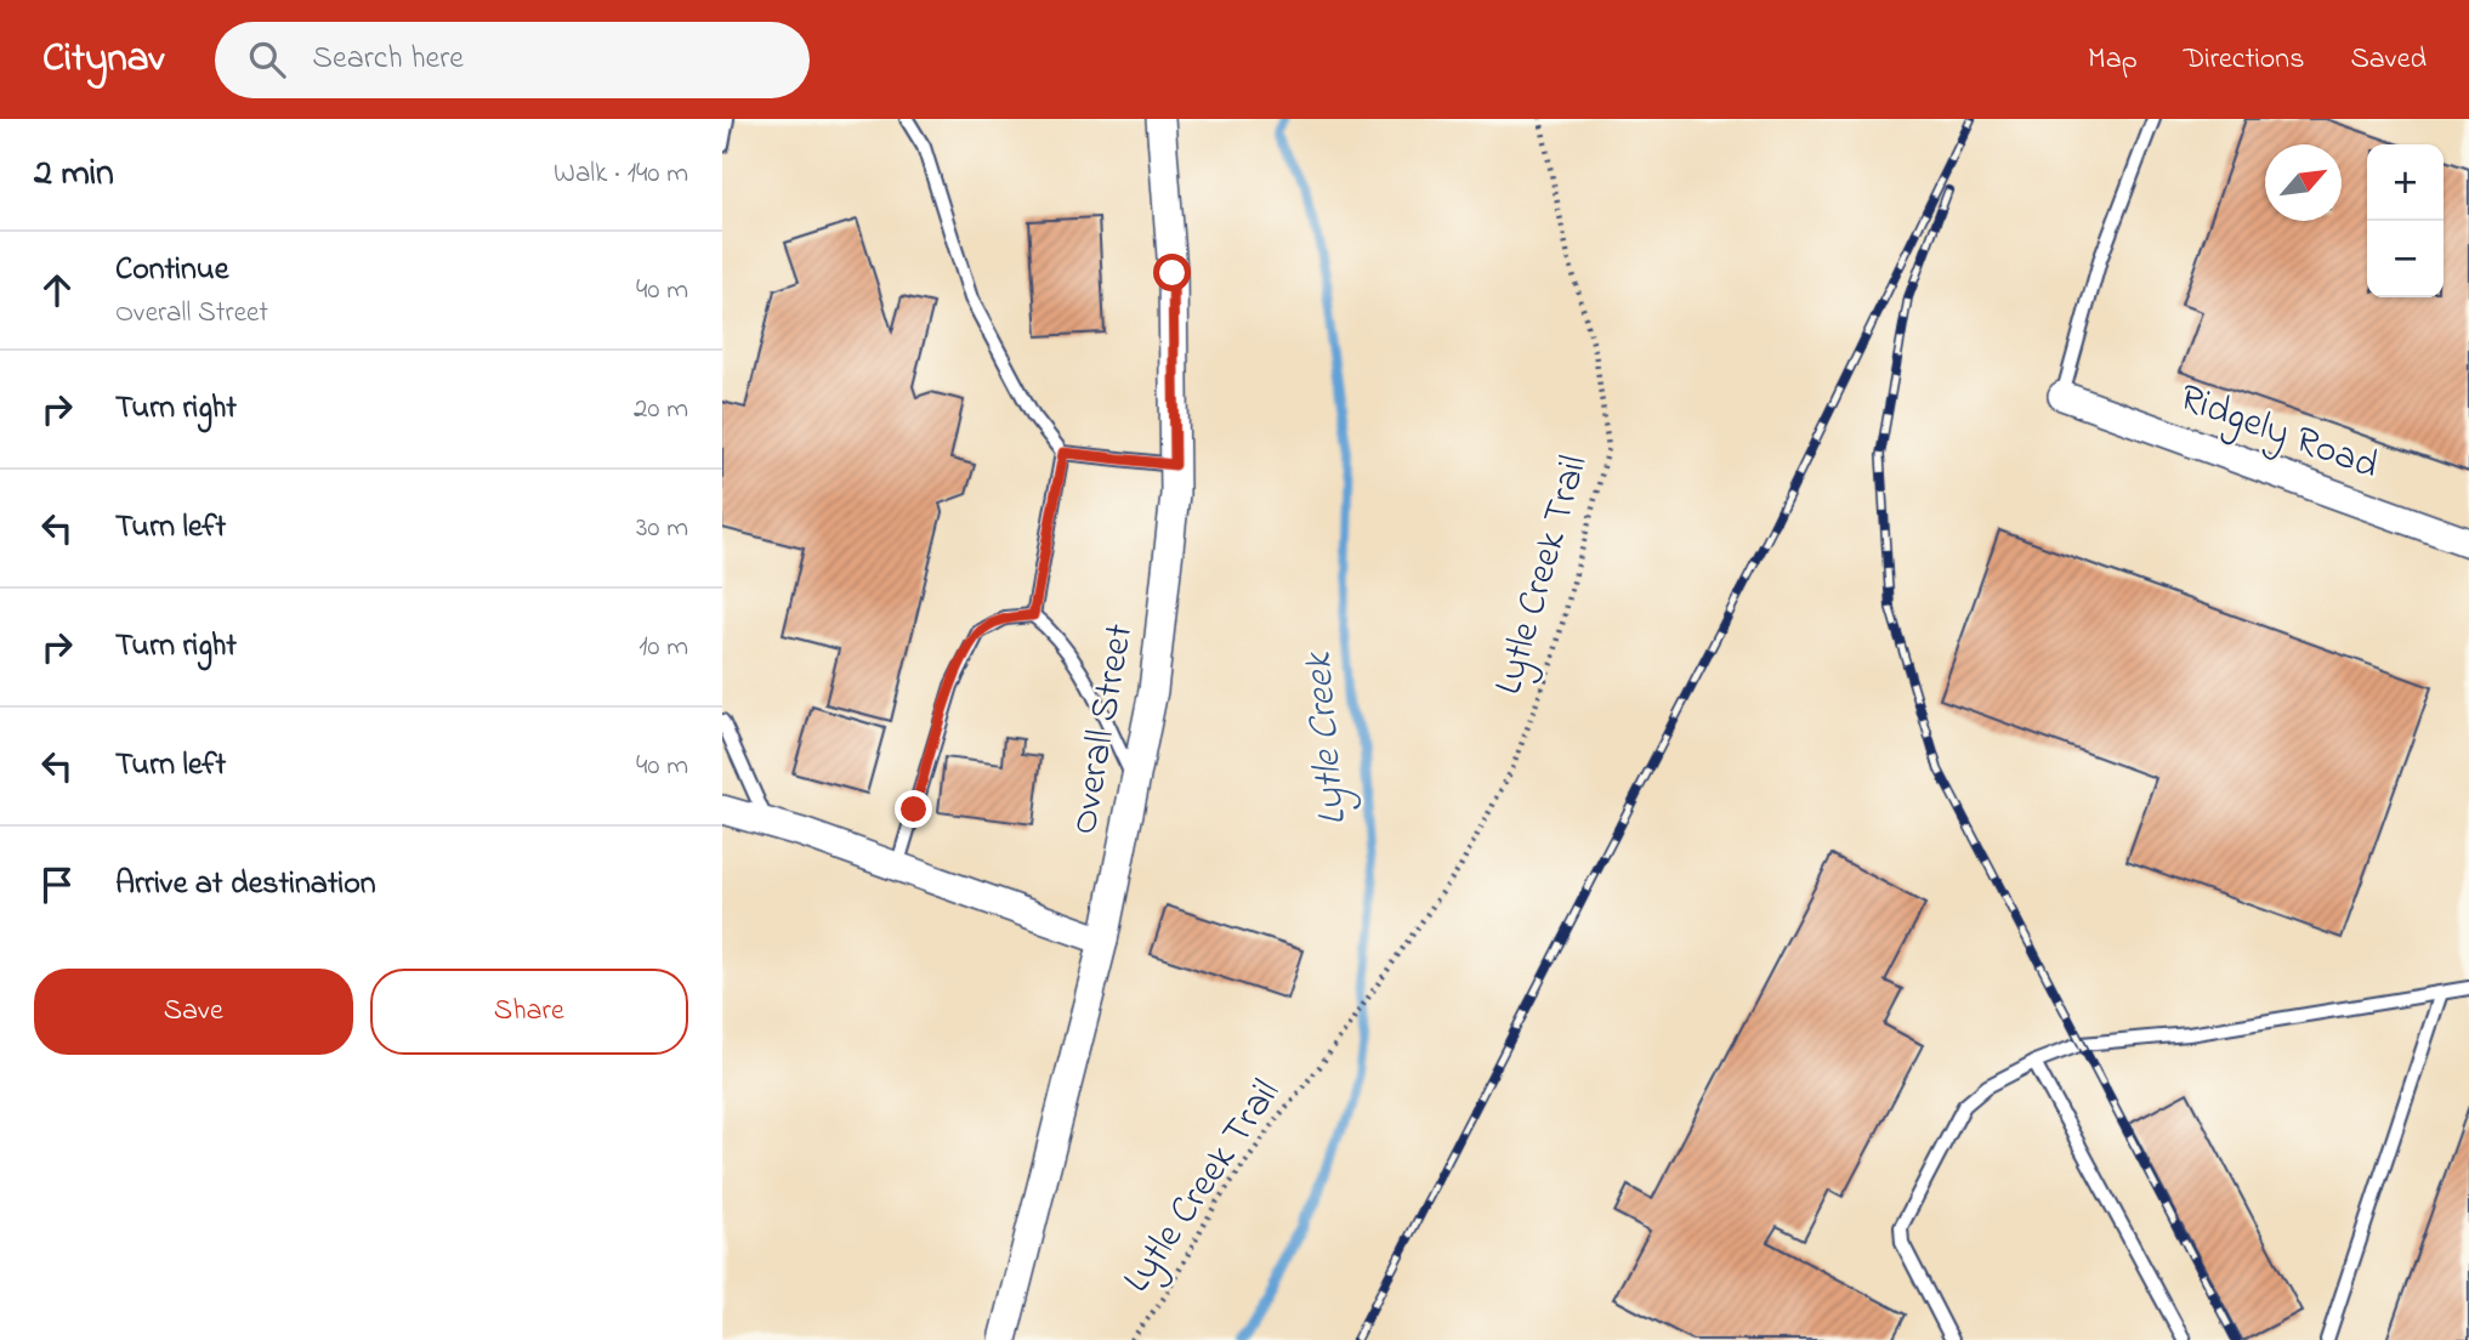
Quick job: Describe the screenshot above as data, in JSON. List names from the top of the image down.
{
  "streets": {
    "street": ["Ridgely Road", "Overall Street"],
    "path": ["Lytle Creek Trail"]
  },
  "water": ["Lytle Creek"],
  "north": "top right",
  "page": {
    "header": "Citynav",
    "search": "Search here",
    "nav": ["Map", "Directions", "Saved"],
    "heading": ["2 min", "Walk · 140 m"],
    "map_buttons": ["+", "−"],
    "list": [
      ["Continue", "Overall Street", "40 m"],
      ["Turn right", "20 m"],
      ["Turn left", "30 m"],
      ["Turn right", "10 m"],
      ["Turn left", "40 m"],
      "Arrive at destination"
    ],
    "buttons": ["Save", "Share"]
  }
}
